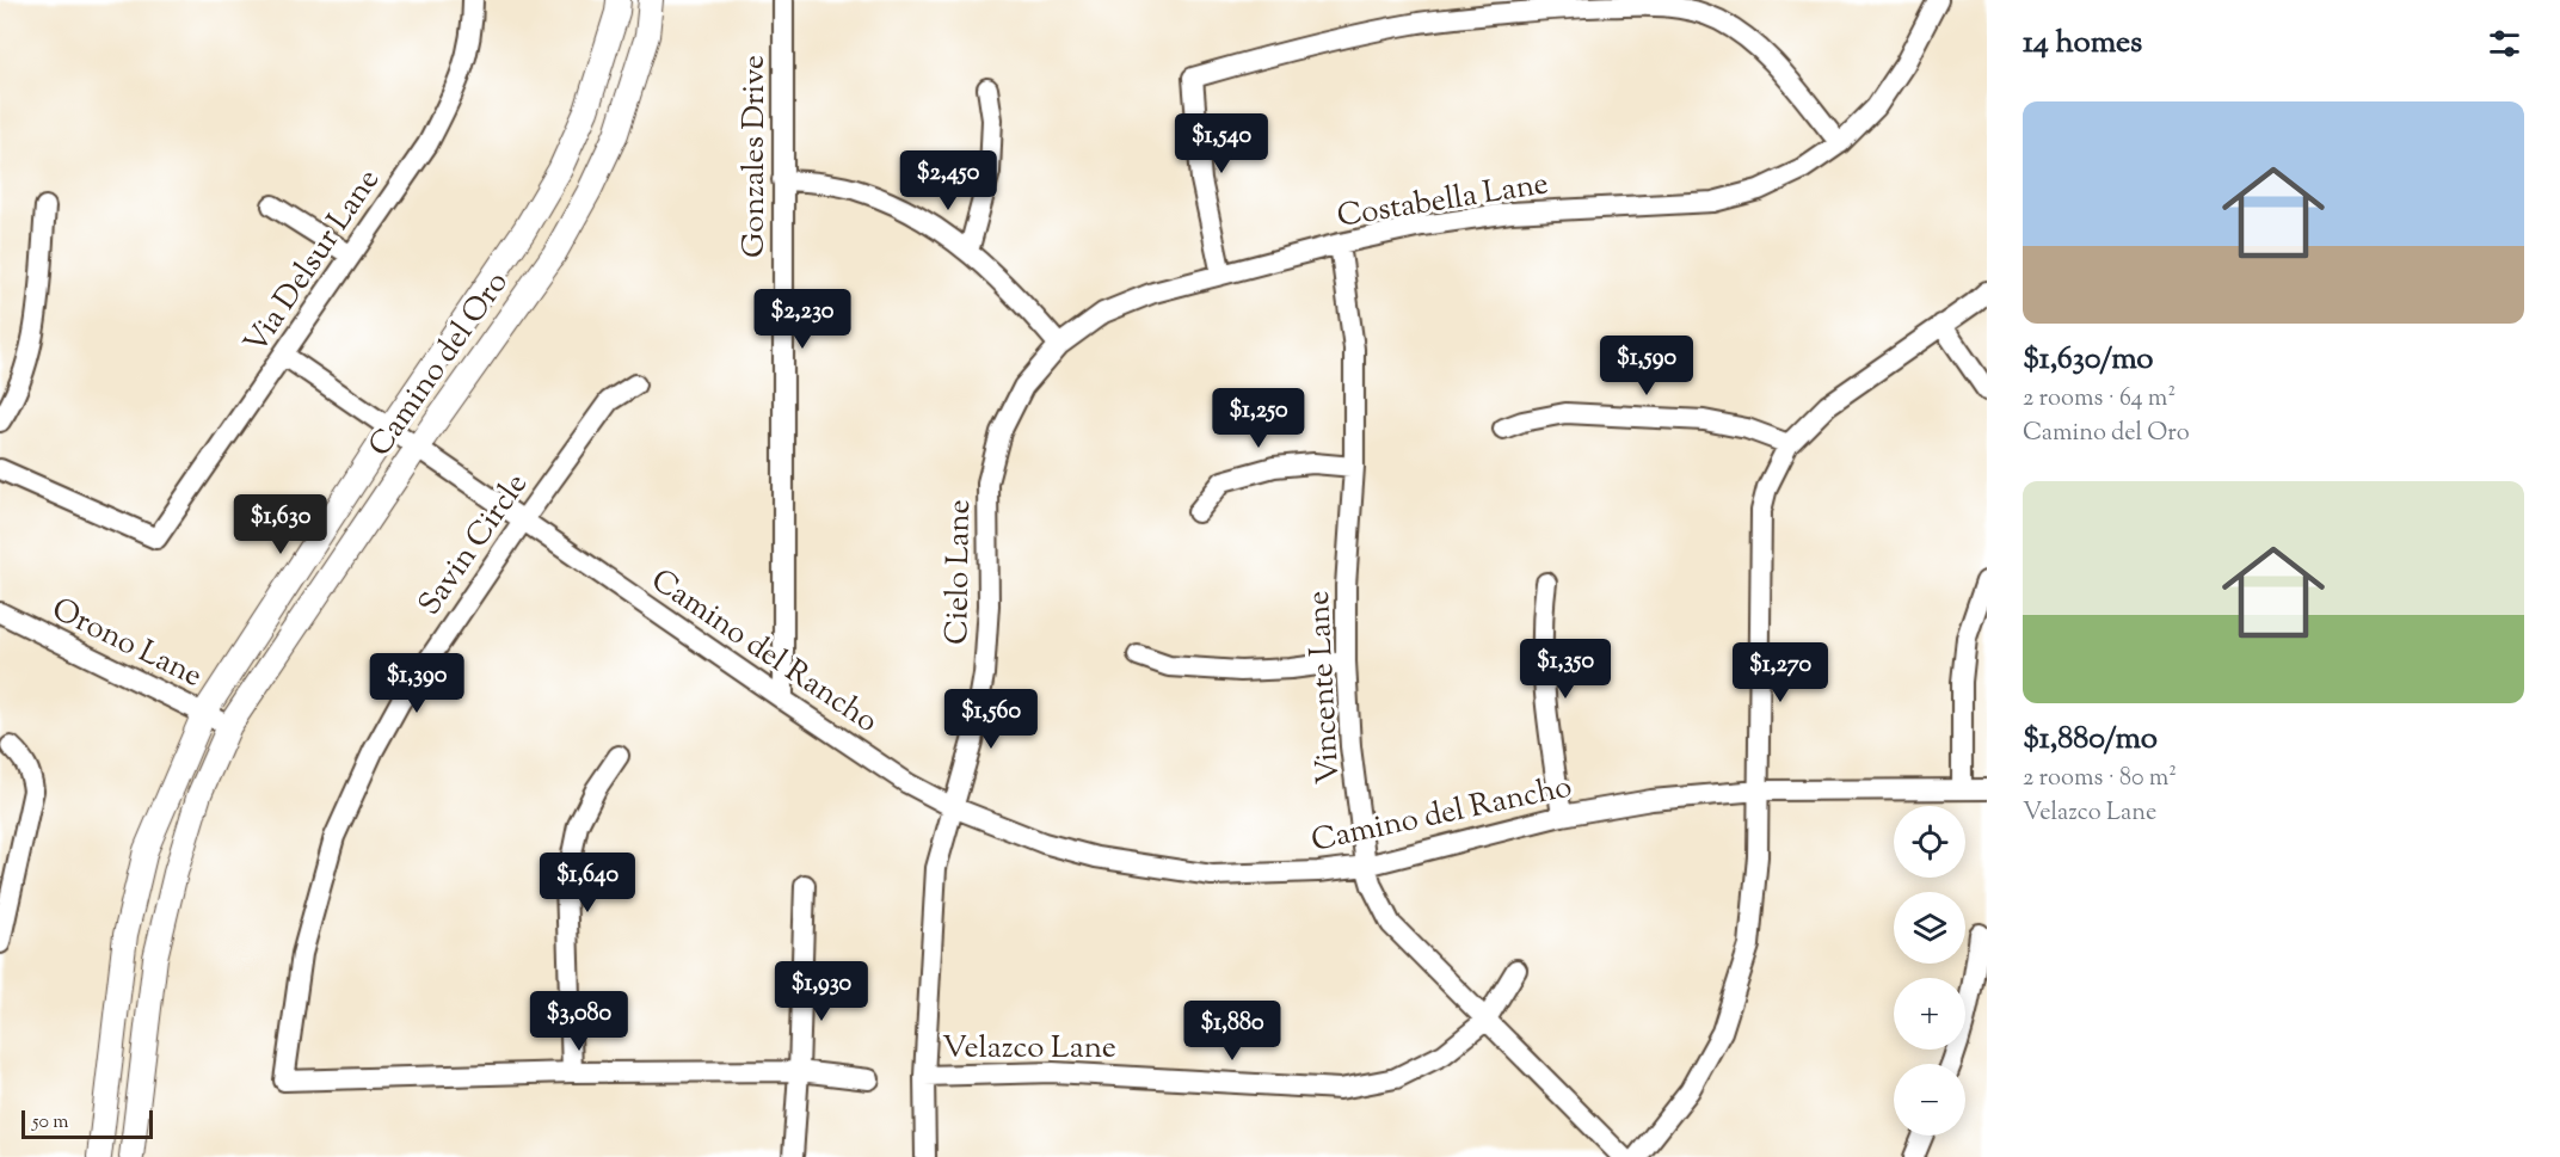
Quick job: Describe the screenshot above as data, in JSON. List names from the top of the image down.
{
  "streets": {
    "street": [
      "Gonzales Drive",
      "Costabella Lane",
      "Via Delsur Lane",
      "Camino del Oro",
      "Savin Circle",
      "Cielo Lane",
      "Orono Lane",
      "Camino del Rancho",
      "Vincente Lane",
      "Velazco Lane"
    ]
  },
  "crossings": [
    ["Gonzales Drive", "Camino del Rancho"],
    ["Costabella Lane", "Cielo Lane"],
    ["Costabella Lane", "Vincente Lane"],
    ["Via Delsur Lane", "Camino del Rancho"],
    ["Camino del Oro", "Orono Lane"],
    ["Camino del Oro", "Camino del Rancho"],
    ["Savin Circle", "Camino del Rancho"],
    ["Cielo Lane", "Camino del Rancho"],
    ["Cielo Lane", "Velazco Lane"],
    ["Camino del Rancho", "Vincente Lane"],
    ["Vincente Lane", "Velazco Lane"]
  ],
  "scale_bar": "50 m",
  "page": {
    "heading": "14 homes",
    "list": [
      {
        "name": "$1,630/mo",
        "note": "2 rooms · 64 m² · Camino del Oro"
      },
      {
        "name": "$1,880/mo",
        "note": "2 rooms · 80 m² · Velazco Lane"
      }
    ],
    "price": [
      "$1,540",
      "$2,450",
      "$2,230",
      "$1,590",
      "$1,250",
      "$1,630",
      "$1,350",
      "$1,270",
      "$1,390",
      "$1,560",
      "$1,640",
      "$1,930",
      "$3,080",
      "$1,880"
    ],
    "map_buttons": ["+", "−"],
    "scale": "50 m"
  }
}
